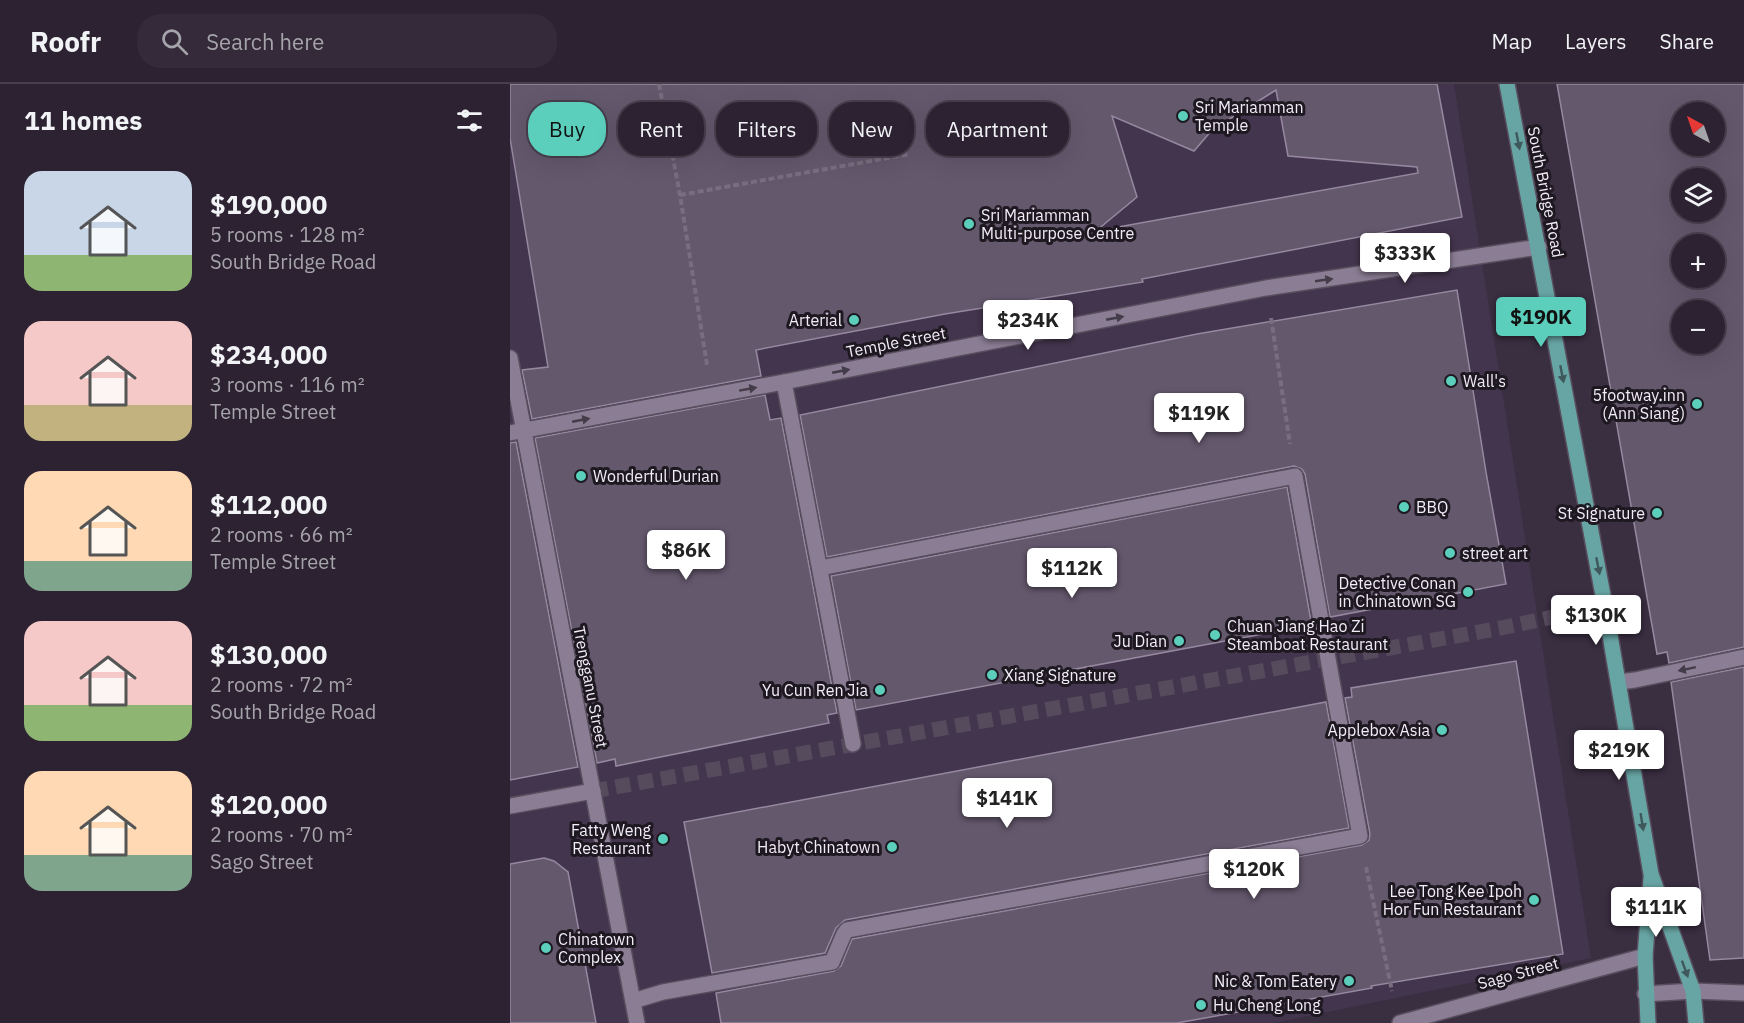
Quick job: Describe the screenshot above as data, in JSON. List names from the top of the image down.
{
  "streets": {
    "main road": ["South Bridge Road"],
    "street": ["Temple Street", "Trengganu Street", "Sago Street"]
  },
  "crossings": [
    ["South Bridge Road", "Temple Street"],
    ["South Bridge Road", "Sago Street"],
    ["Temple Street", "Trengganu Street"]
  ],
  "one_way": ["South Bridge Road", "Temple Street"],
  "places": [
    "Sri Mariamman Temple",
    "Sri Mariamman Multi-purpose Centre",
    "Arterial",
    "Wall's",
    "5footway.inn (Ann Siang)",
    "Wonderful Durian",
    "BBQ",
    "St Signature",
    "street art",
    "Detective Conan in Chinatown SG",
    "Chuan Jiang Hao Zi Steamboat Restaurant",
    "Ju Dian",
    "Xiang Signature",
    "Yu Cun Ren Jia",
    "Applebox Asia",
    "Fatty Weng Restaurant",
    "Habyt Chinatown",
    "Lee Tong Kee Ipoh Hor Fun Restaurant",
    "Chinatown Complex",
    "Nic & Tom Eatery",
    "Hu Cheng Long"
  ],
  "north": "top left",
  "page": {
    "header": "Roofr",
    "search": "Search here",
    "nav": ["Map", "Layers", "Share"],
    "heading": "11 homes",
    "map_buttons": ["+", "−"],
    "chip": [
      "Buy",
      "Rent",
      "Filters",
      "New",
      "Apartment"
    ],
    "list": [
      {
        "name": "$190,000",
        "note": "5 rooms · 128 m² · South Bridge Road"
      },
      {
        "name": "$234,000",
        "note": "3 rooms · 116 m² · Temple Street"
      },
      {
        "name": "$112,000",
        "note": "2 rooms · 66 m² · Temple Street"
      },
      {
        "name": "$130,000",
        "note": "2 rooms · 72 m² · South Bridge Road"
      },
      {
        "name": "$120,000",
        "note": "2 rooms · 70 m² · Sago Street"
      }
    ],
    "price": [
      "$333K",
      "$190K",
      "$234K",
      "$119K",
      "$86K",
      "$112K",
      "$130K",
      "$219K",
      "$141K",
      "$120K",
      "$111K"
    ]
  }
}
